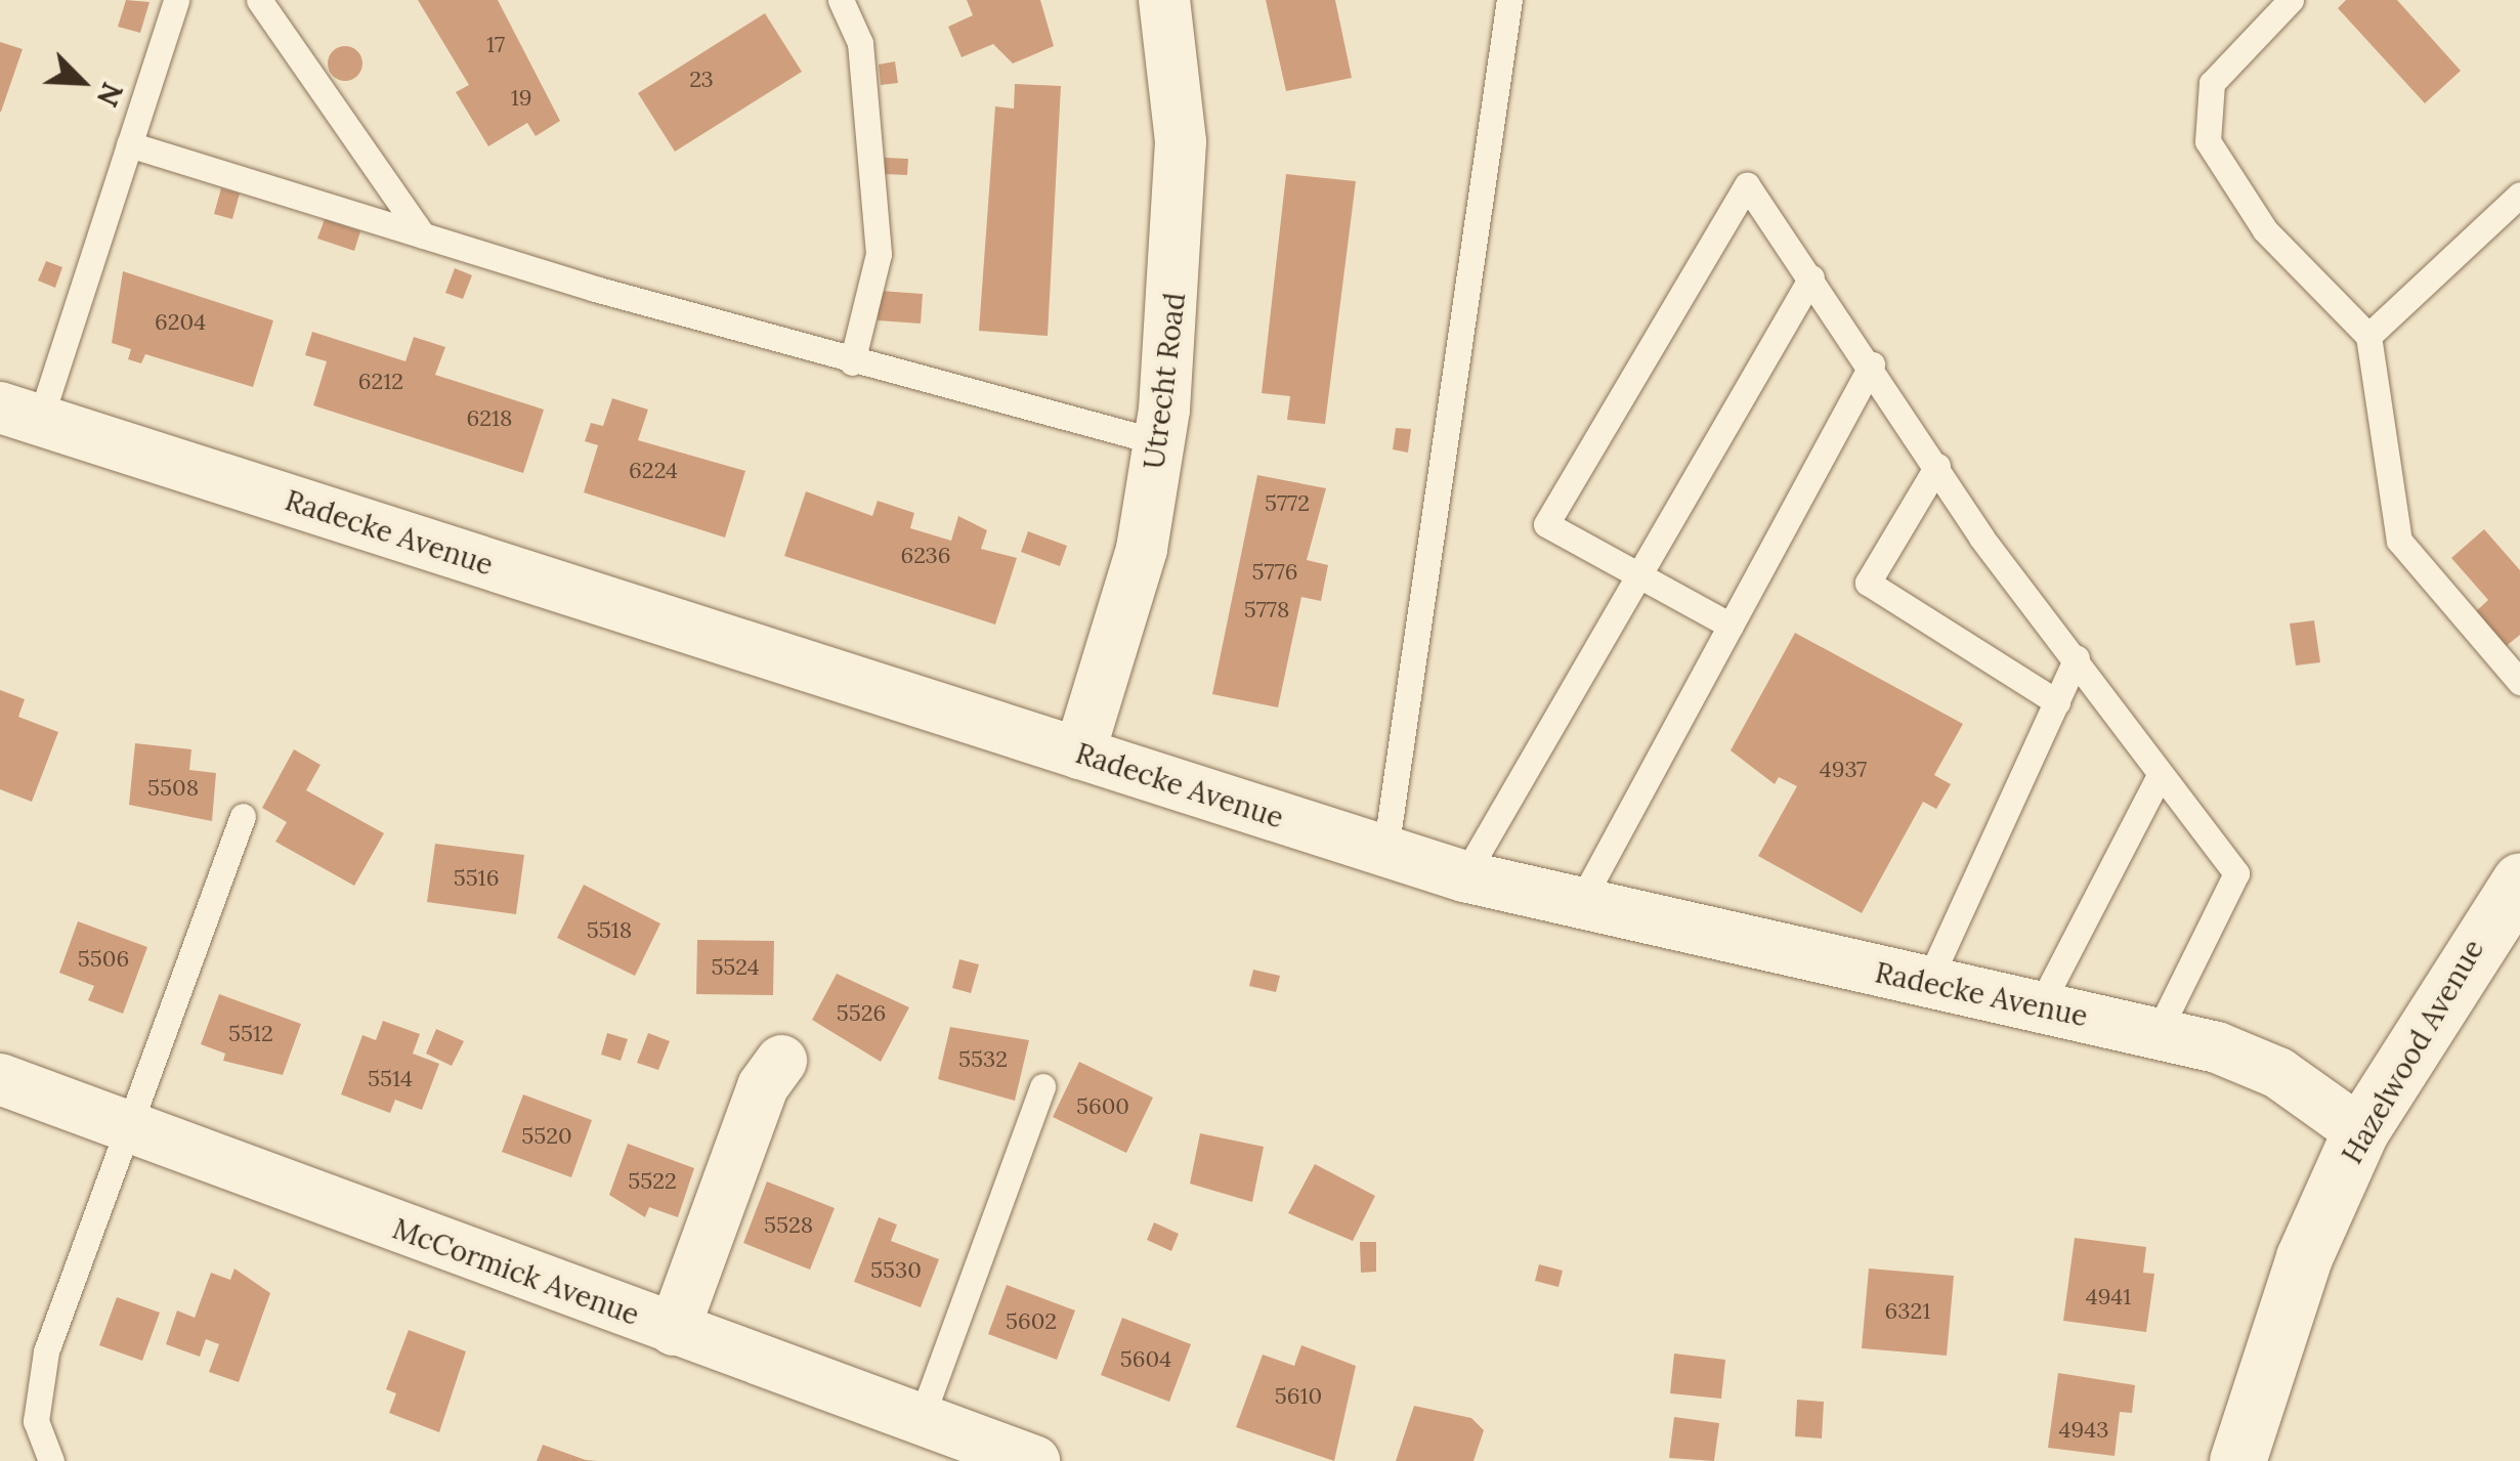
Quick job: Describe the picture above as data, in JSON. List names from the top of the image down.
{
  "streets": {
    "street": [
      "Utrecht Road",
      "Radecke Avenue",
      "Hazelwood Avenue",
      "McCormick Avenue"
    ]
  },
  "crossings": [
    ["Utrecht Road", "Radecke Avenue"],
    ["Radecke Avenue", "Hazelwood Avenue"]
  ],
  "house_numbers": [
    "17",
    "23",
    "19",
    "6204",
    "6212",
    "6218",
    "6224",
    "5772",
    "6236",
    "5776",
    "5778",
    "4937",
    "5508",
    "5516",
    "5518",
    "5506",
    "5524",
    "5526",
    "5512",
    "5532",
    "5514",
    "5600",
    "5520",
    "5522",
    "5528",
    "5530",
    "4941",
    "6321",
    "5602",
    "5604",
    "5610",
    "4943"
  ],
  "north": "bottom right"
}
